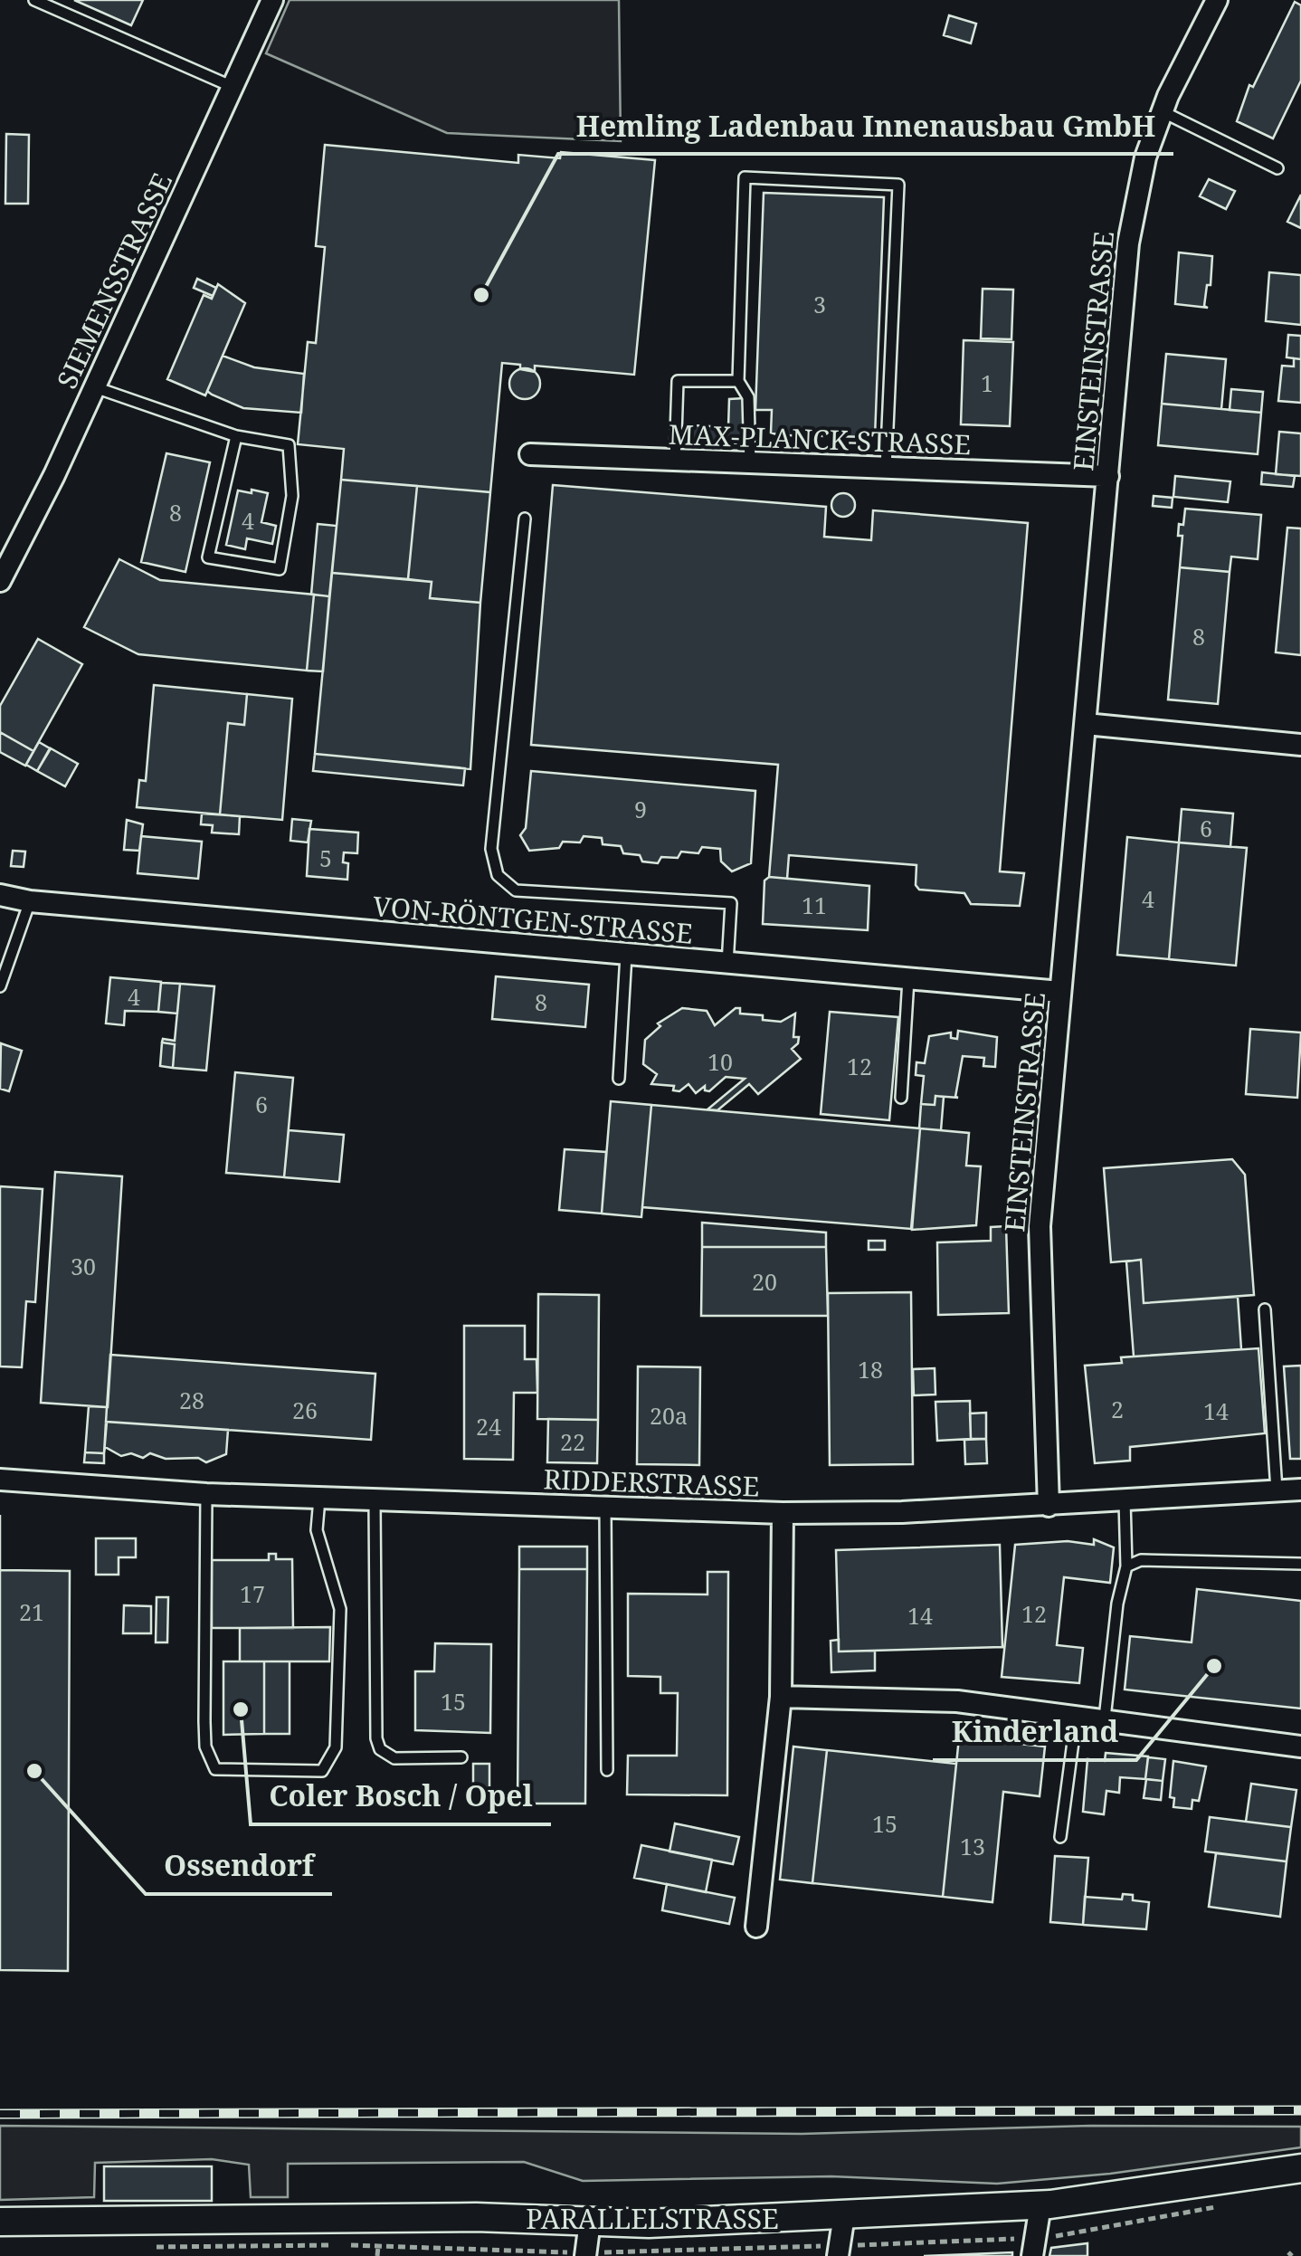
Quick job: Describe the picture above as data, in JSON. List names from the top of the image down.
{
  "streets": {
    "main road": ["PARALLELSTRASSE"],
    "street": [
      "SIEMENSSTRASSE",
      "EINSTEINSTRASSE",
      "MAX-PLANCK-STRASSE",
      "VON-RÖNTGEN-STRASSE",
      "RIDDERSTRASSE"
    ]
  },
  "crossings": [
    ["EINSTEINSTRASSE", "MAX-PLANCK-STRASSE"],
    ["EINSTEINSTRASSE", "VON-RÖNTGEN-STRASSE"],
    ["EINSTEINSTRASSE", "RIDDERSTRASSE"]
  ],
  "places": [
    "Hemling Ladenbau Innenausbau GmbH",
    "Kinderland",
    "Coler Bosch / Opel",
    "Ossendorf"
  ],
  "house_numbers": [
    "3",
    "1",
    "8",
    "4",
    "8",
    "9",
    "6",
    "5",
    "4",
    "11",
    "4",
    "8",
    "10",
    "12",
    "6",
    "30",
    "20",
    "18",
    "28",
    "2",
    "26",
    "14",
    "20a",
    "24",
    "22",
    "17",
    "21",
    "12",
    "14",
    "15",
    "15",
    "13"
  ]
}
